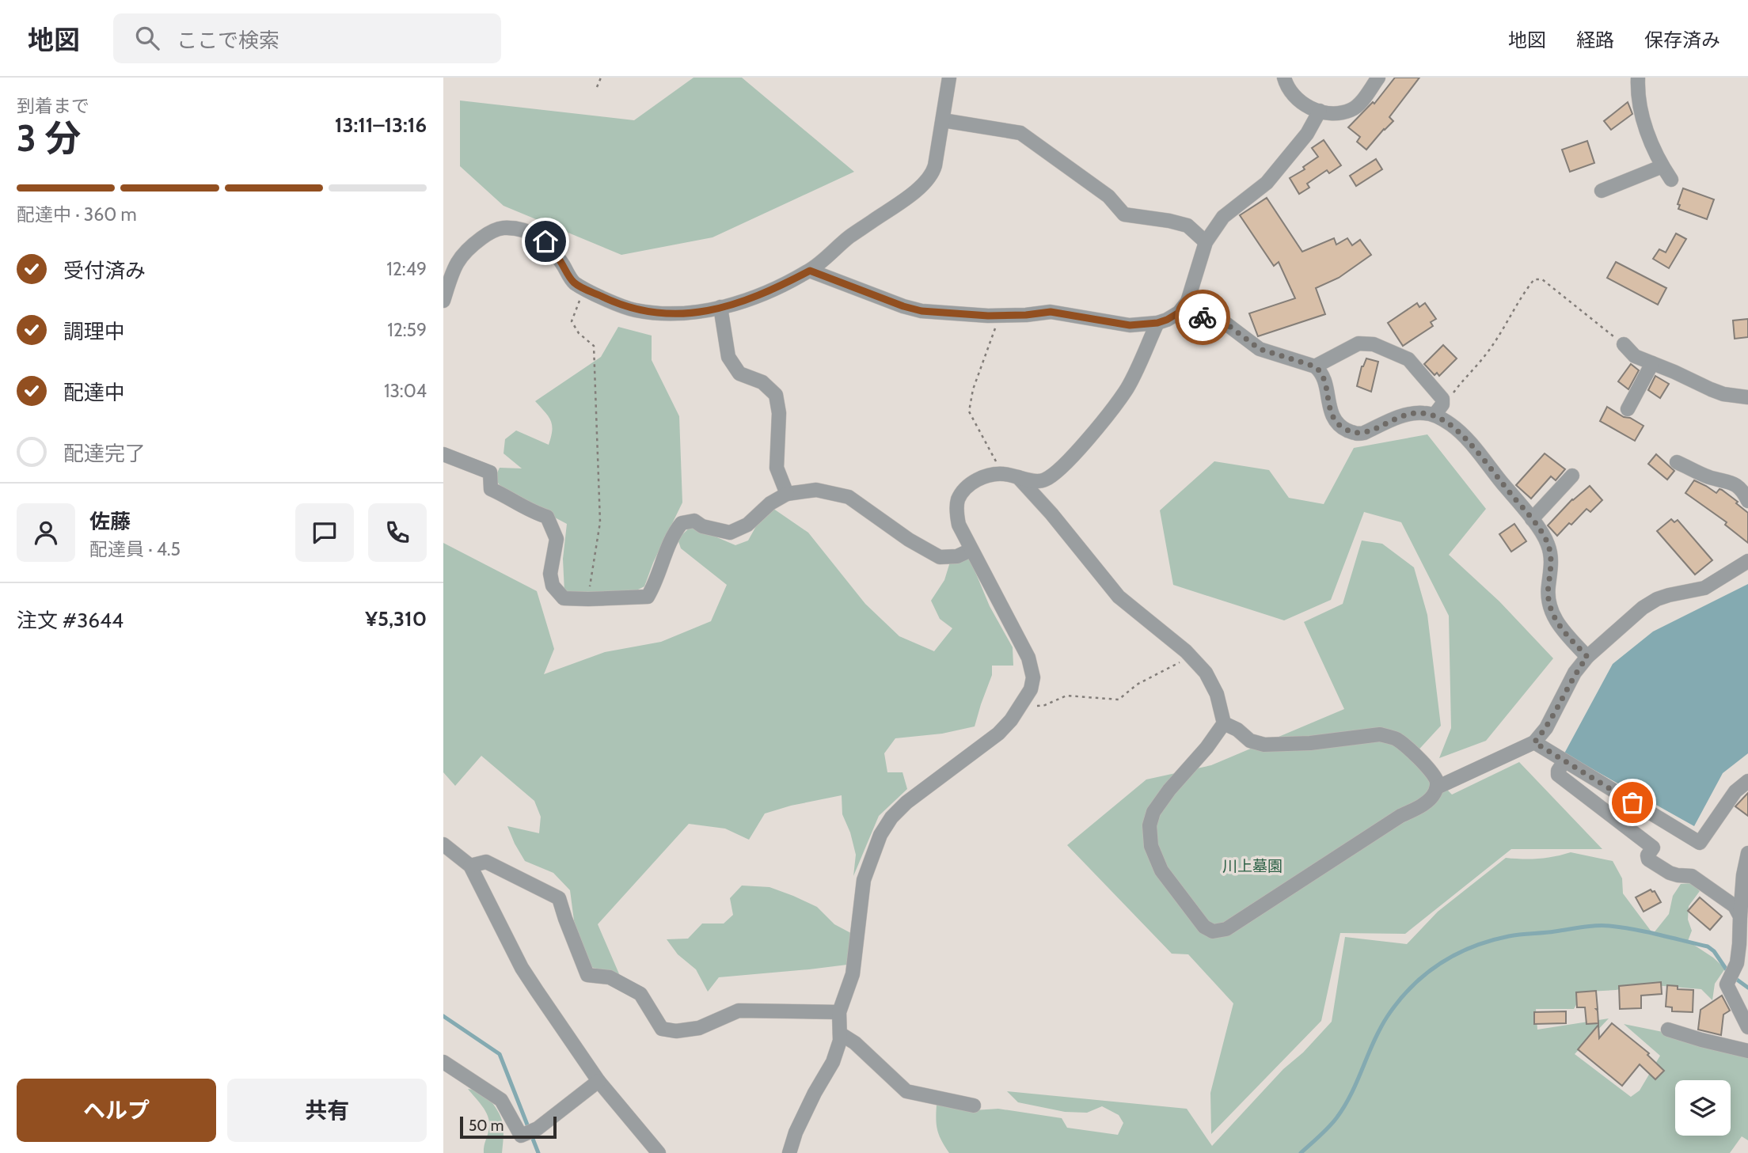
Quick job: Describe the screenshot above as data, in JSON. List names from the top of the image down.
{
  "parks": ["川上墓園"],
  "scale_bar": "50 m",
  "page": {
    "header": "地図",
    "search": "ここで検索",
    "nav": ["地図", "経路", "保存済み"],
    "heading": ["3 分", "到着まで", "13:11–13:16"],
    "panel": [
      "佐藤",
      "配達員 · 4.5",
      "注文 #3644",
      "¥5,310"
    ],
    "bar": "配達中 · 360 m",
    "list": [
      ["受付済み", "12:49"],
      ["調理中", "12:59"],
      ["配達中", "13:04"],
      "配達完了"
    ],
    "buttons": ["ヘルプ", "共有"],
    "scale": "50 m"
  }
}
